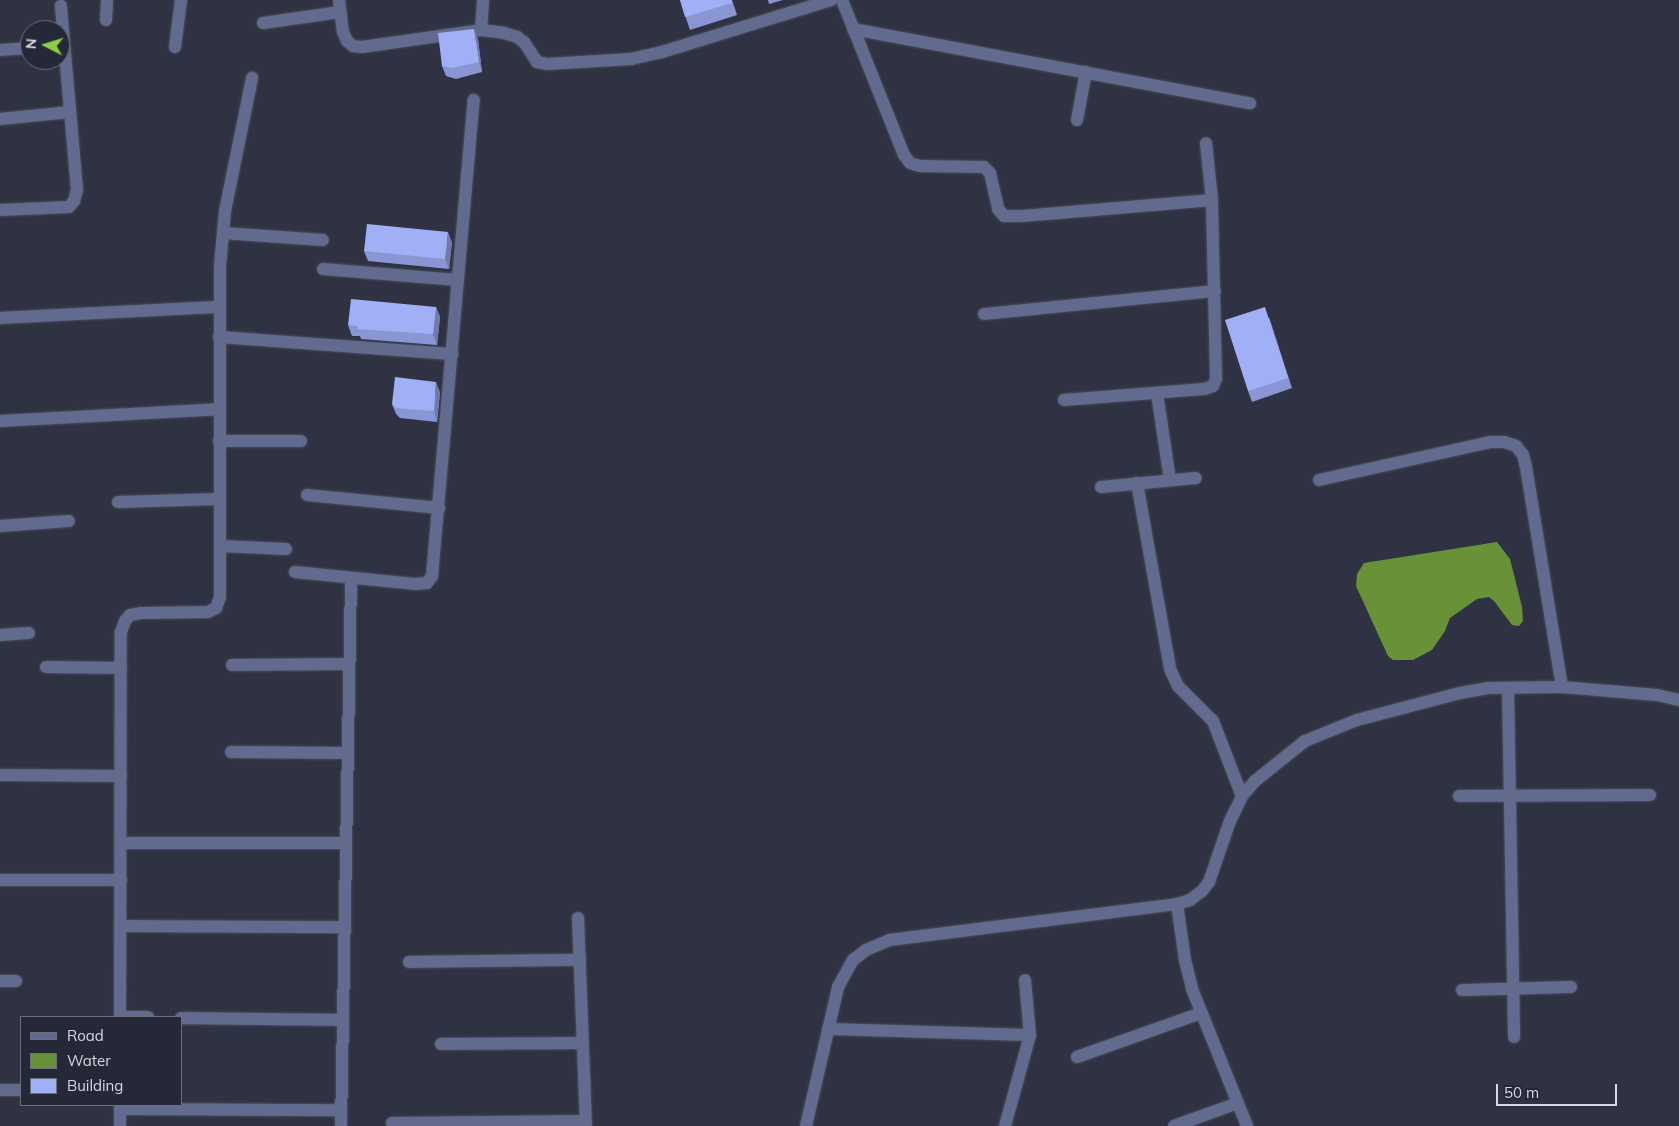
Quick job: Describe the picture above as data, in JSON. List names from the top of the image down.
{
  "legend": ["Road", "Water", "Building"],
  "scale_bar": "50 m",
  "north": "left"
}
